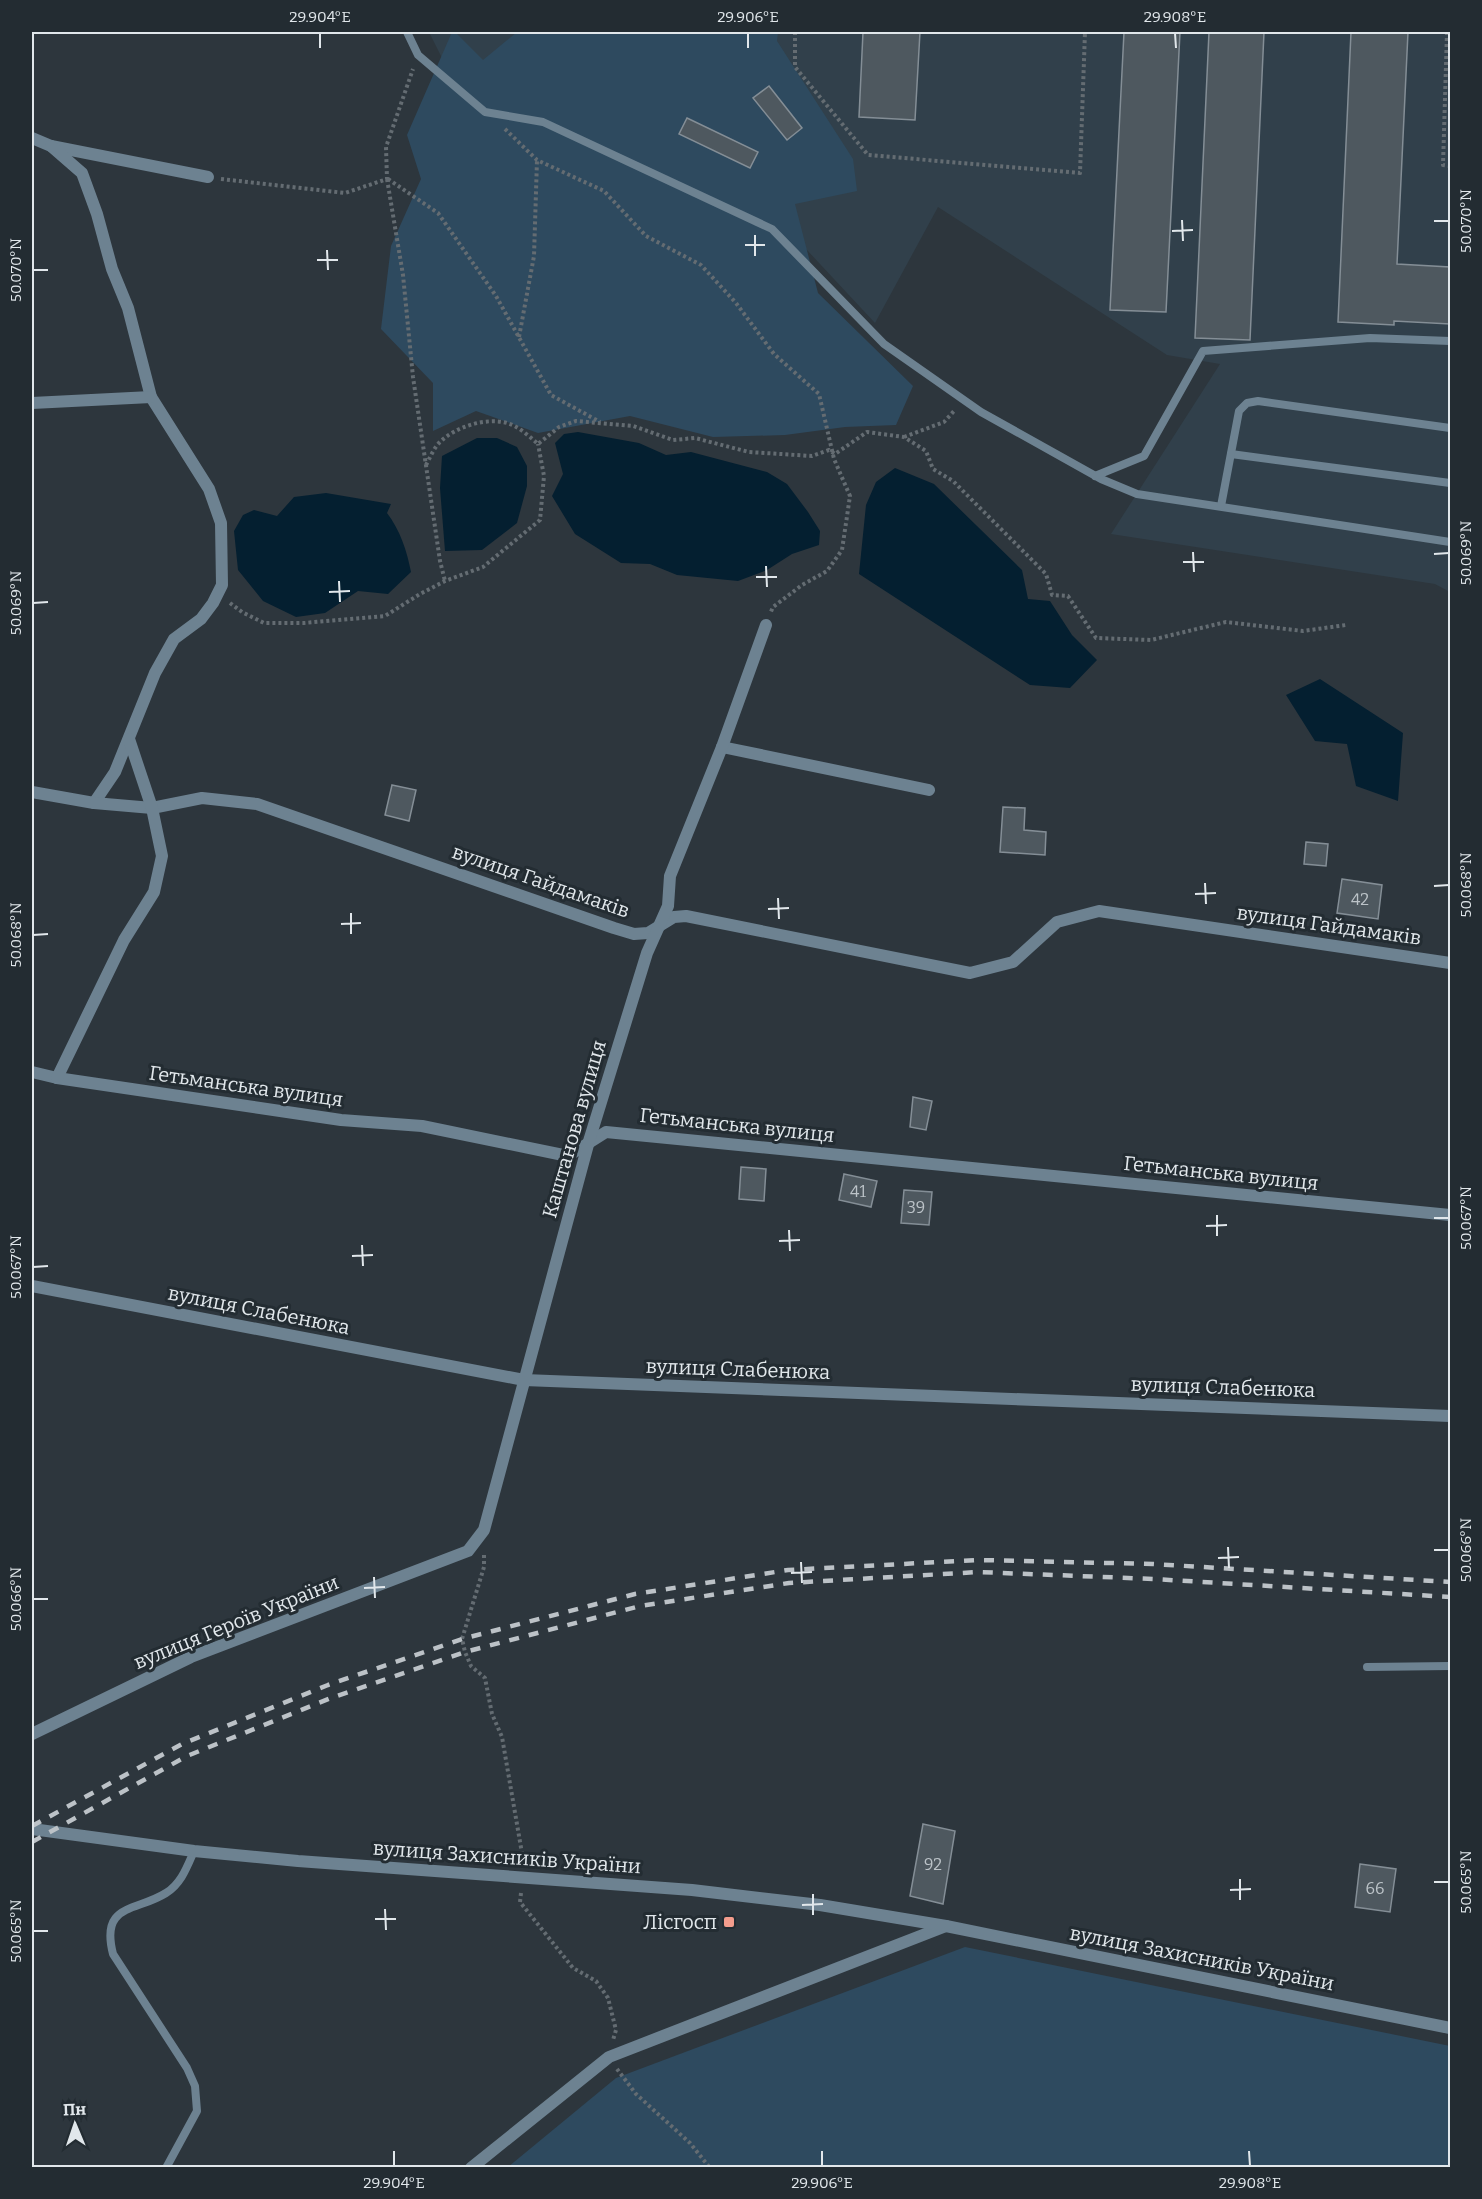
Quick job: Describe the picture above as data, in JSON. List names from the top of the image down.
{
  "streets": {
    "street": [
      "вулиця Гайдамаків",
      "Гетьманська вулиця",
      "Каштанова вулиця",
      "вулиця Слабенюка",
      "вулиця Героїв України",
      "вулиця Захисників України"
    ]
  },
  "crossings": [
    ["вулиця Гайдамаків", "Каштанова вулиця"],
    ["Гетьманська вулиця", "Каштанова вулиця"],
    ["Каштанова вулиця", "вулиця Слабенюка"],
    ["Каштанова вулиця", "вулиця Героїв України"]
  ],
  "places": {
    "transit": ["Лісгосп"]
  },
  "house_numbers": [
    "42",
    "41",
    "39",
    "92",
    "66"
  ],
  "north": "top",
  "coordinates": [
    "29.904°E",
    "29.906°E",
    "29.908°E",
    "50.070°N",
    "50.069°N",
    "50.068°N",
    "50.067°N",
    "50.066°N",
    "50.065°N"
  ]
}
